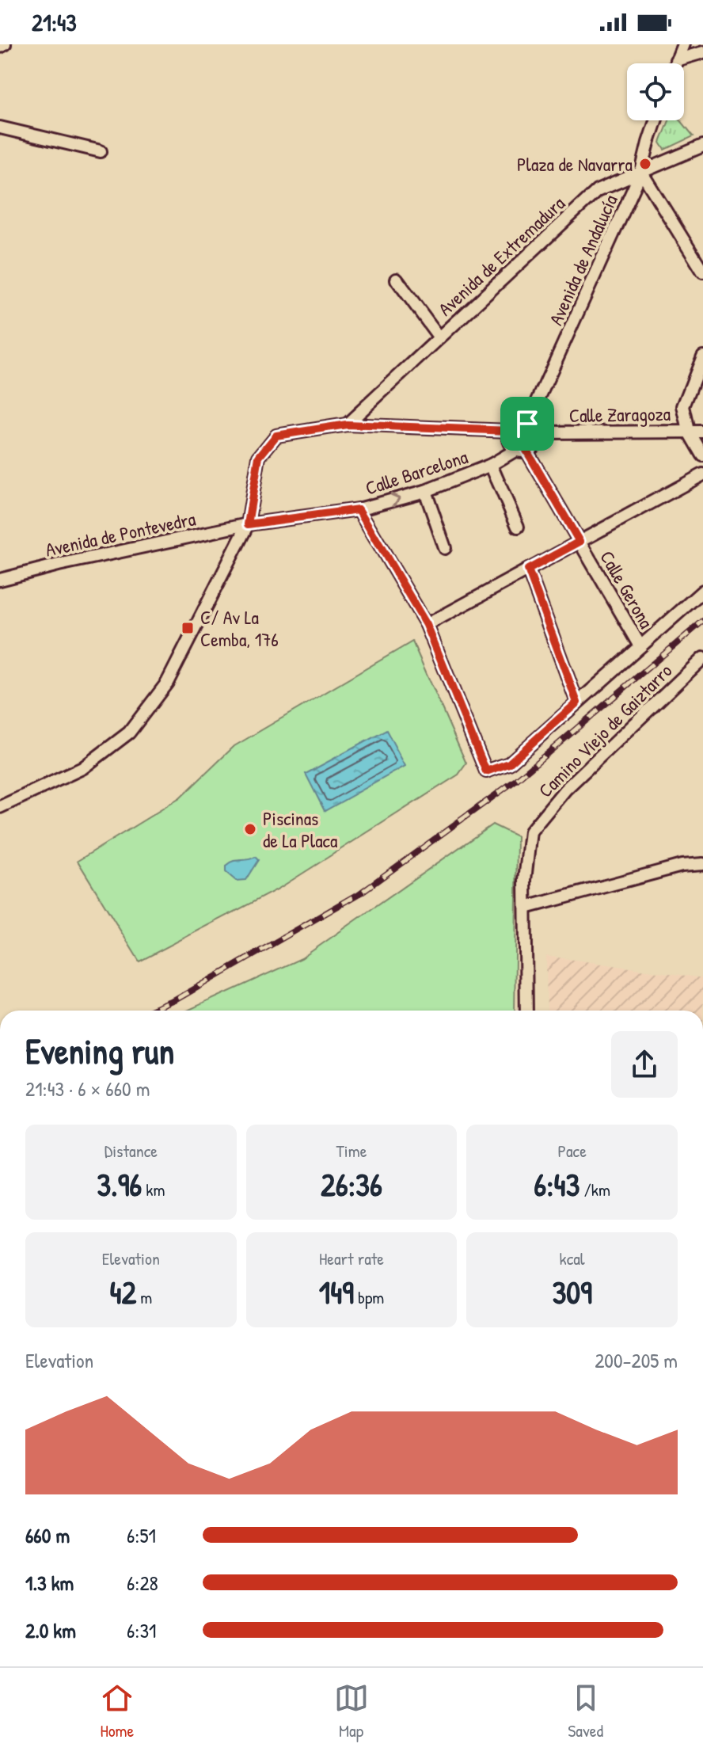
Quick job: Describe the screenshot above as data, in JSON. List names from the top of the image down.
{
  "streets": {
    "street": [
      "Avenida de Extremadura",
      "Avenida de Andalucía",
      "Calle Zaragoza",
      "Calle Barcelona",
      "Avenida de Pontevedra",
      "Calle Gerona",
      "Camino Viejo de Gaiztarro"
    ]
  },
  "crossings": [
    ["Avenida de Extremadura", "Avenida de Andalucía"],
    ["Avenida de Andalucía", "Calle Zaragoza"],
    ["Avenida de Andalucía", "Calle Barcelona"],
    ["Avenida de Andalucía", "Calle Gerona"],
    ["Calle Zaragoza", "Calle Barcelona"],
    ["Calle Zaragoza", "Calle Gerona"],
    ["Calle Barcelona", "Avenida de Pontevedra"],
    ["Calle Barcelona", "Calle Gerona"]
  ],
  "places": {
    "other": ["Plaza de Navarra", "Piscinas de La Placa"],
    "transit": ["C/ Av La Cemba, 176"]
  },
  "page": {
    "status": "21:43",
    "heading": ["Evening run", "21:43 · 6 × 660 m"],
    "stats": [
      ["Distance", "3.96 km"],
      ["Time", "26:36"],
      ["Pace", "6:43 /km"],
      ["Elevation", "42 m"],
      ["Heart rate", "149 bpm"],
      ["kcal", "309"]
    ],
    "chart": ["Elevation", "200–205 m"],
    "list": [
      {
        "name": "660 m",
        "note": "6:51"
      },
      {
        "name": "1.3 km",
        "note": "6:28"
      },
      {
        "name": "2.0 km",
        "note": "6:31"
      }
    ],
    "tabs": ["Home", "Map", "Saved"]
  }
}
